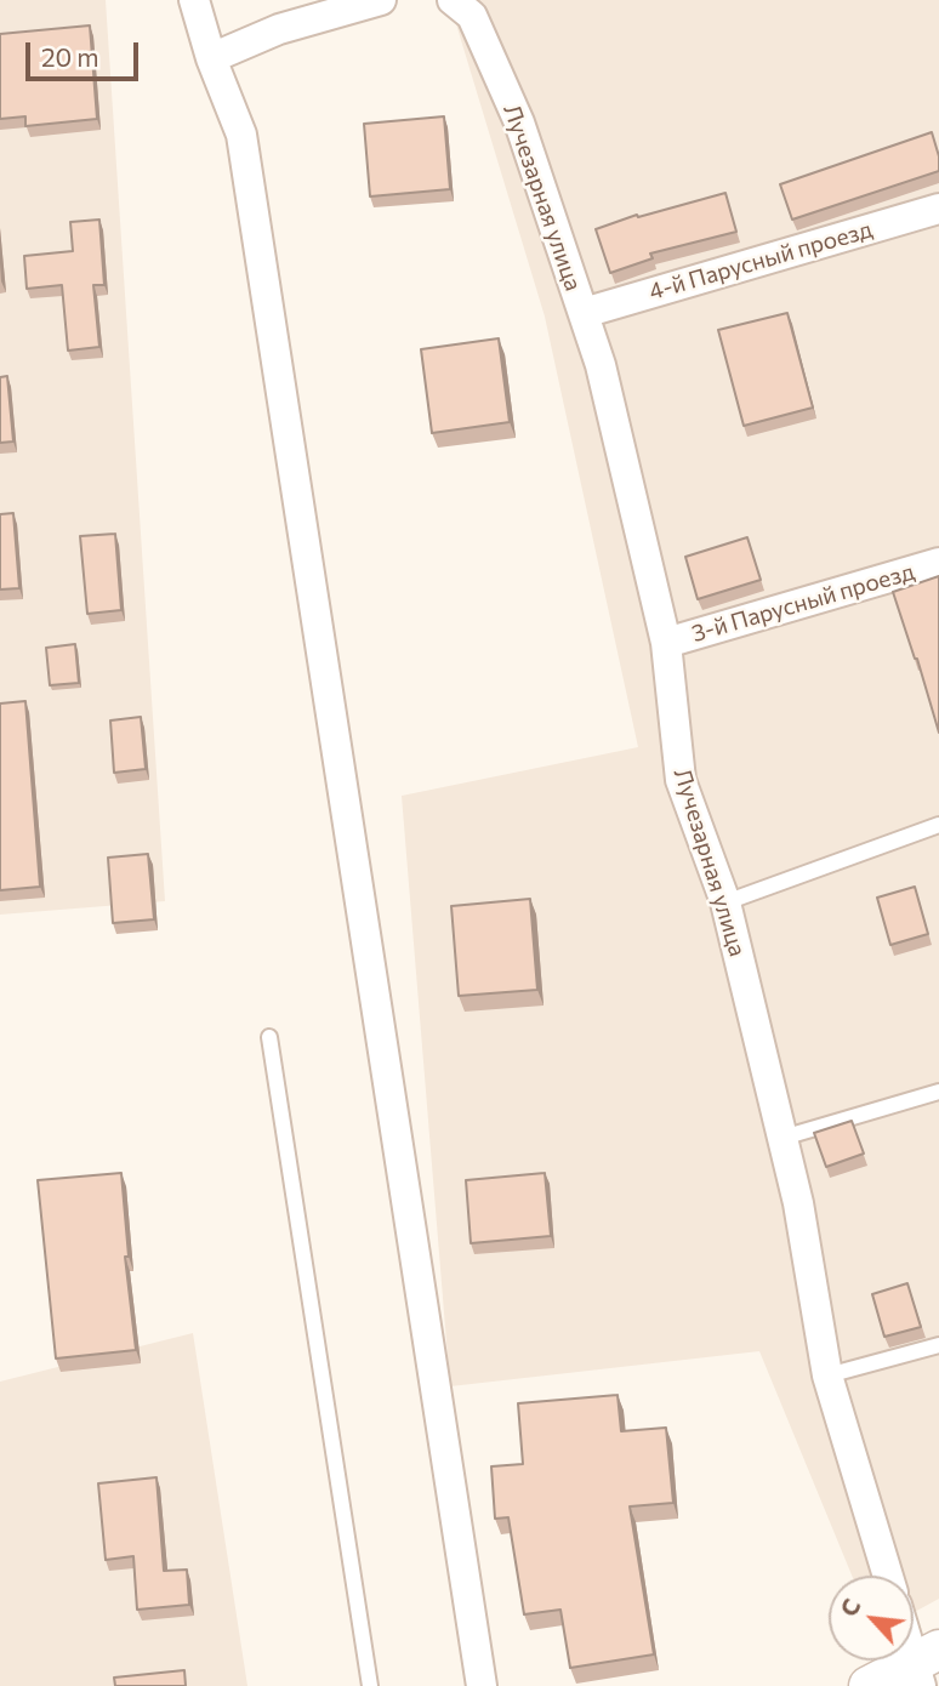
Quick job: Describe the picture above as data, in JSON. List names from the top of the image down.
{
  "streets": {
    "street": ["Лучезарная улица", "4-й Парусный проезд", "3-й Парусный проезд"]
  },
  "crossings": [
    ["Лучезарная улица", "4-й Парусный проезд"],
    ["Лучезарная улица", "3-й Парусный проезд"]
  ],
  "scale_bar": "20 m",
  "north": "top left"
}
